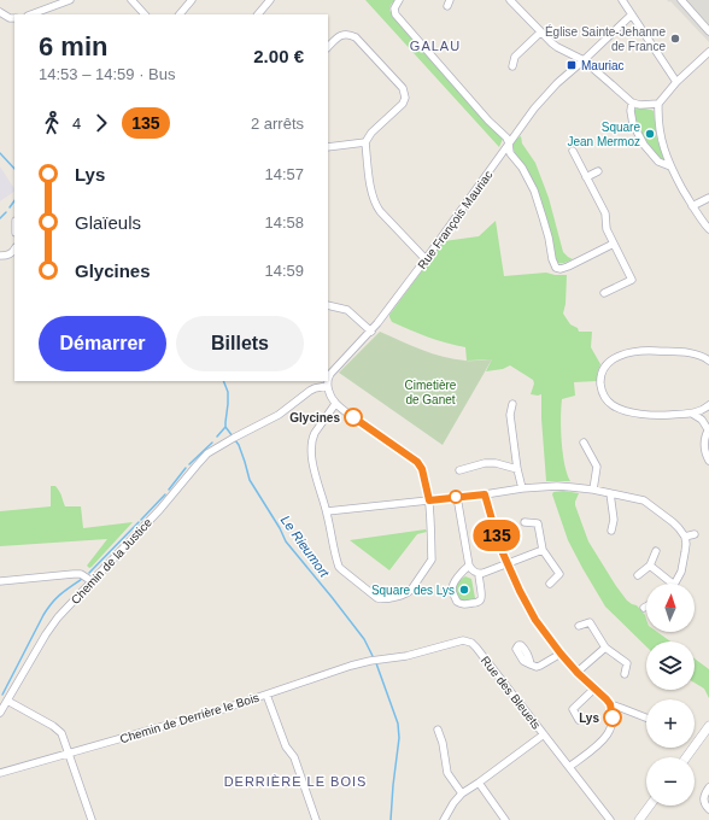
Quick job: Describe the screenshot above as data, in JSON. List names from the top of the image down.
{
  "streets": {
    "street": [
      "Rue François Mauriac",
      "Chemin de la Justice",
      "Rue des Bleuets",
      "Chemin de Derrière le Bois"
    ]
  },
  "crossings": [
    ["Rue François Mauriac", "Chemin de la Justice"],
    ["Rue des Bleuets", "Chemin de Derrière le Bois"]
  ],
  "districts": ["GALAU", "DERRIÈRE LE BOIS"],
  "water": ["Le Rieumort"],
  "parks": ["Cimetière de Ganet"],
  "places": {
    "other": [
      "Église Sainte-Jehanne de France",
      "Square Jean Mermoz",
      "Glycines",
      "Square des Lys",
      "Lys"
    ],
    "transit": ["Mauriac"]
  },
  "lines": ["bus line 135"],
  "north": "top",
  "page": {
    "on_map": "135",
    "heading": ["6 min", "14:53 – 14:59 · Bus", "2.00 €"],
    "legs": ["4", "135", "2 arrêts"],
    "list": [
      {
        "name": "Lys",
        "value": "14:57"
      },
      {
        "name": "Glaïeuls",
        "value": "14:58"
      },
      {
        "name": "Glycines",
        "value": "14:59"
      }
    ],
    "buttons": ["Démarrer", "Billets"],
    "map_buttons": ["+", "−"]
  }
}
